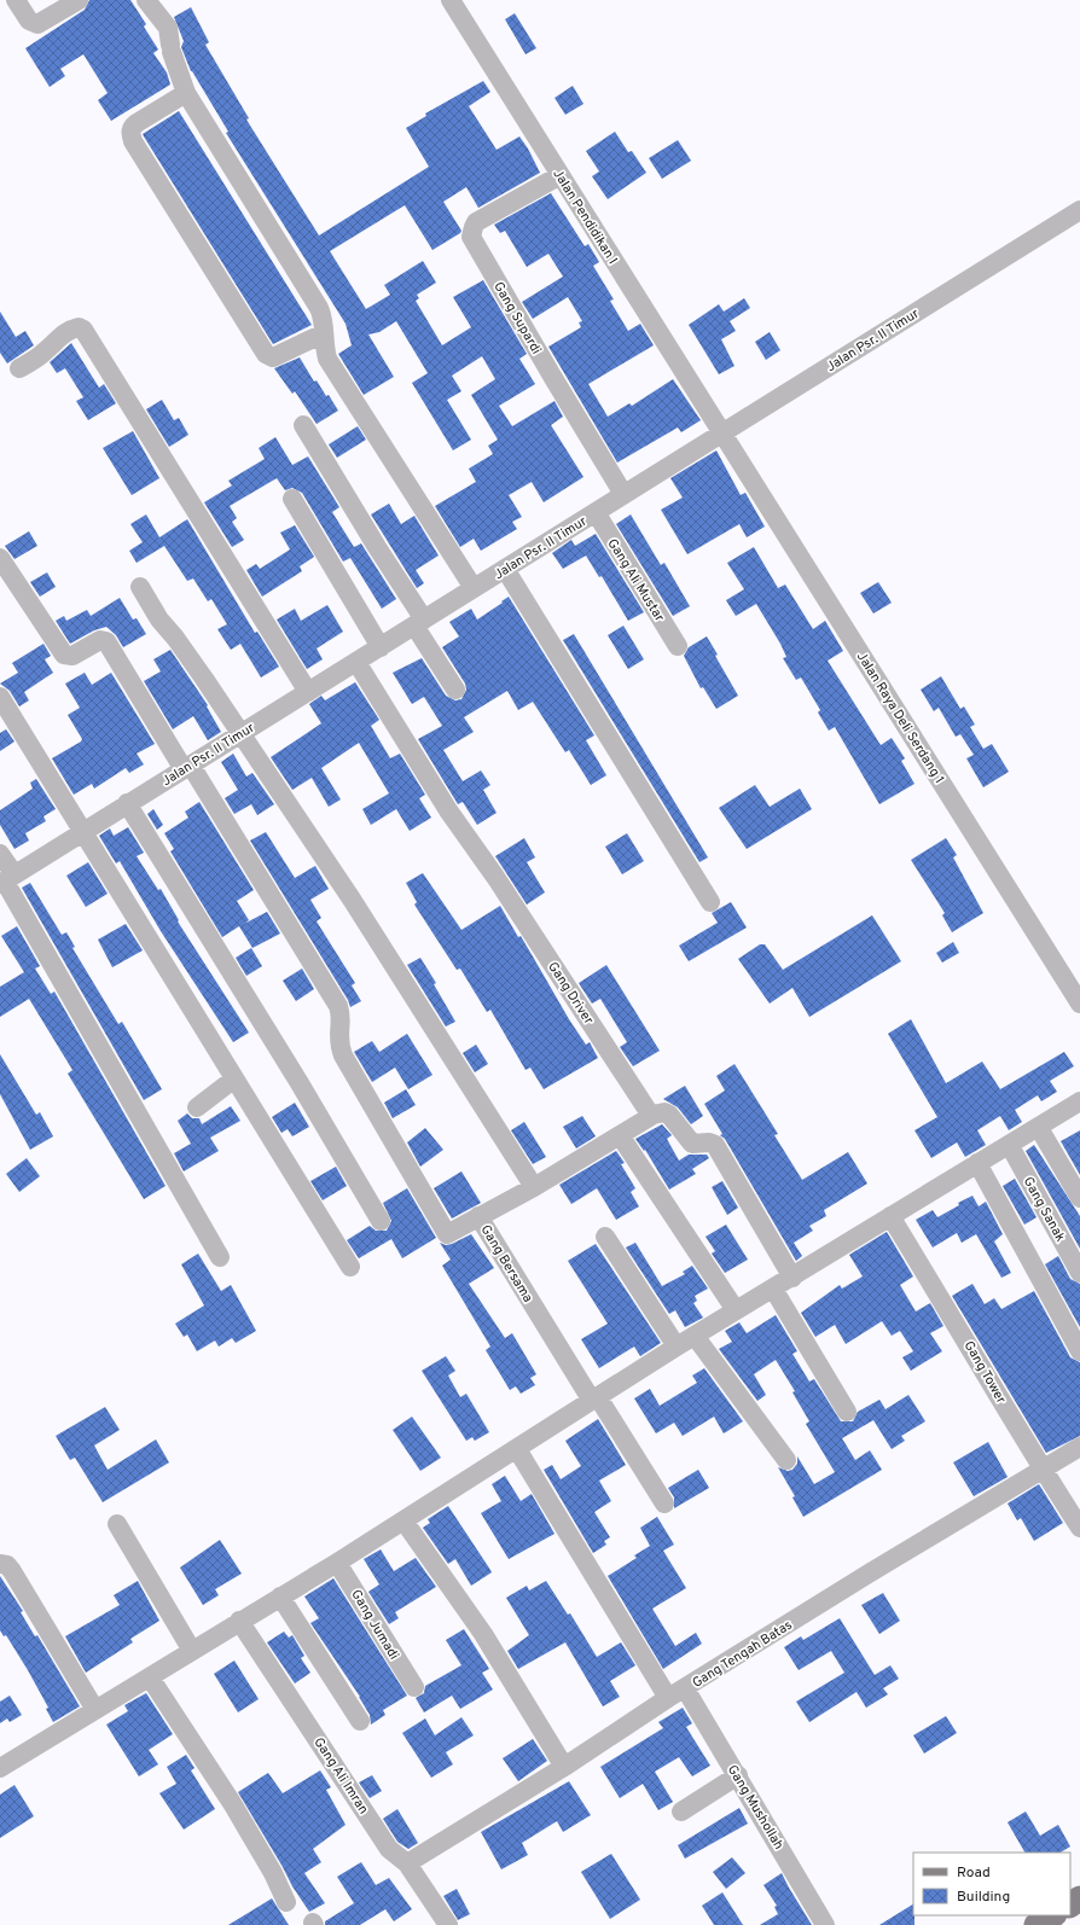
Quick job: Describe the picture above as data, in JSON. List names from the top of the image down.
{
  "streets": {
    "street": [
      "Jalan Pendidikan I",
      "Gang Supardi",
      "Jalan Psr. II Timur",
      "Gang Ali Mustar",
      "Jalan Raya Deli Serdang 1",
      "Gang Driver",
      "Gang Sanak",
      "Gang Bersama",
      "Gang Tower",
      "Gang Jumadi",
      "Gang Tengah Batas",
      "Gang Ali Imran",
      "Gang Mushollah"
    ]
  },
  "crossings": [
    ["Jalan Pendidikan I", "Gang Supardi"],
    ["Jalan Pendidikan I", "Jalan Psr. II Timur"],
    ["Jalan Pendidikan I", "Jalan Raya Deli Serdang 1"],
    ["Gang Supardi", "Jalan Psr. II Timur"],
    ["Jalan Psr. II Timur", "Gang Ali Mustar"],
    ["Jalan Psr. II Timur", "Jalan Raya Deli Serdang 1"],
    ["Jalan Psr. II Timur", "Gang Driver"],
    ["Jalan Psr. II Timur", "Gang Bersama"],
    ["Gang Tower", "Gang Tengah Batas"],
    ["Gang Tengah Batas", "Gang Ali Imran"],
    ["Gang Tengah Batas", "Gang Mushollah"]
  ],
  "legend": ["Road", "Building"]
}
